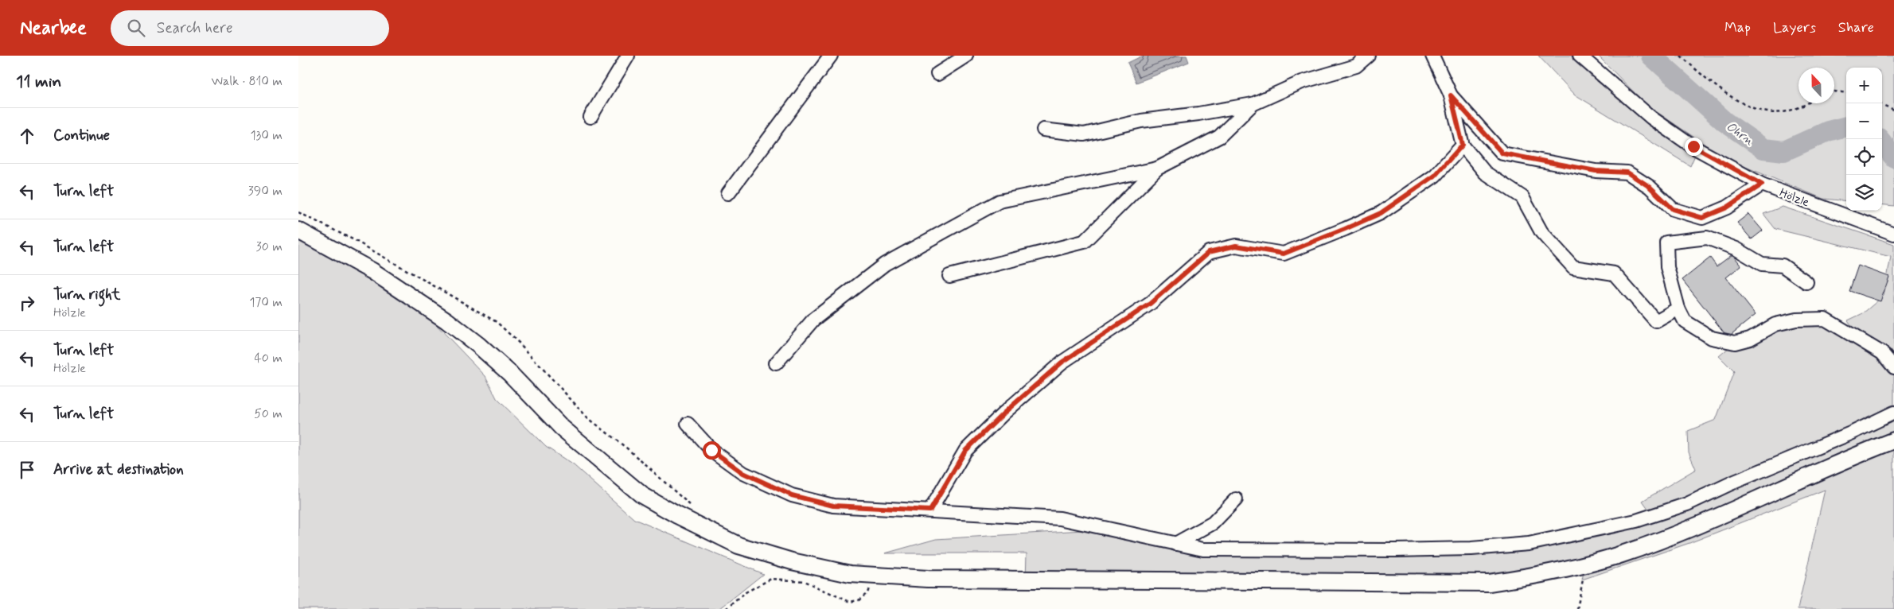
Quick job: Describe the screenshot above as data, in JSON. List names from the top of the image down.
{
  "streets": {
    "street": ["Hölzle"]
  },
  "water": ["Ohrn"],
  "north": "top",
  "page": {
    "header": "Nearbee",
    "search": "Search here",
    "nav": ["Map", "Layers", "Share"],
    "heading": ["11 min", "Walk · 810 m"],
    "map_buttons": ["+", "−"],
    "list": [
      ["Continue", "130 m"],
      ["Turn left", "390 m"],
      ["Turn left", "30 m"],
      ["Turn right", "Hölzle", "170 m"],
      ["Turn left", "Hölzle", "40 m"],
      ["Turn left", "50 m"],
      "Arrive at destination"
    ]
  }
}
